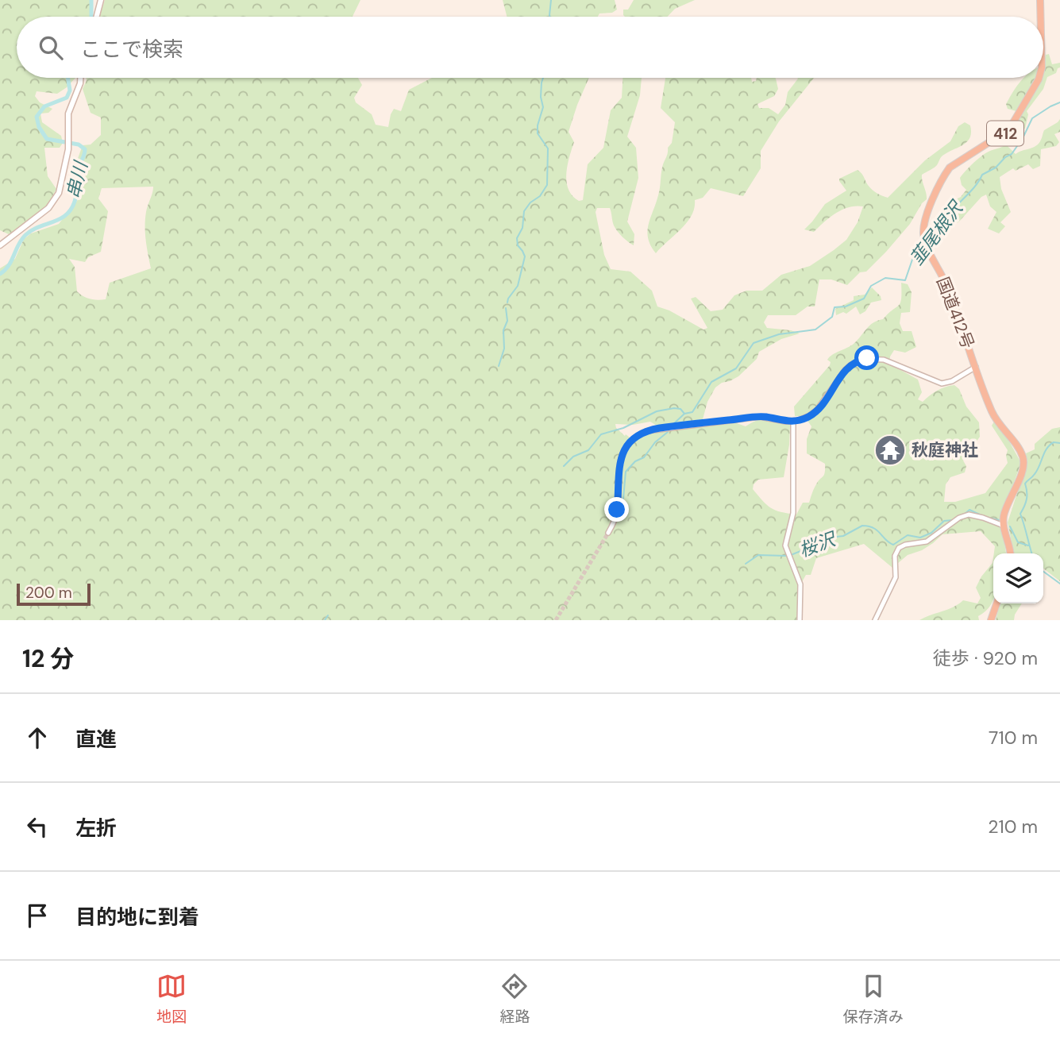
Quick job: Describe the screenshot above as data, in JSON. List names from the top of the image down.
{
  "streets": {
    "highway": ["412", "国道412号"]
  },
  "water": ["串川", "韮尾根沢", "桜沢"],
  "places": {
    "temple": ["秋庭神社"]
  },
  "scale_bar": "200 m",
  "page": {
    "search": "ここで検索",
    "scale": "200 m",
    "heading": ["12 分", "徒歩 · 920 m"],
    "list": [
      ["直進", "710 m"],
      ["左折", "210 m"],
      "目的地に到着"
    ],
    "nav": ["地図", "経路", "保存済み"]
  }
}
